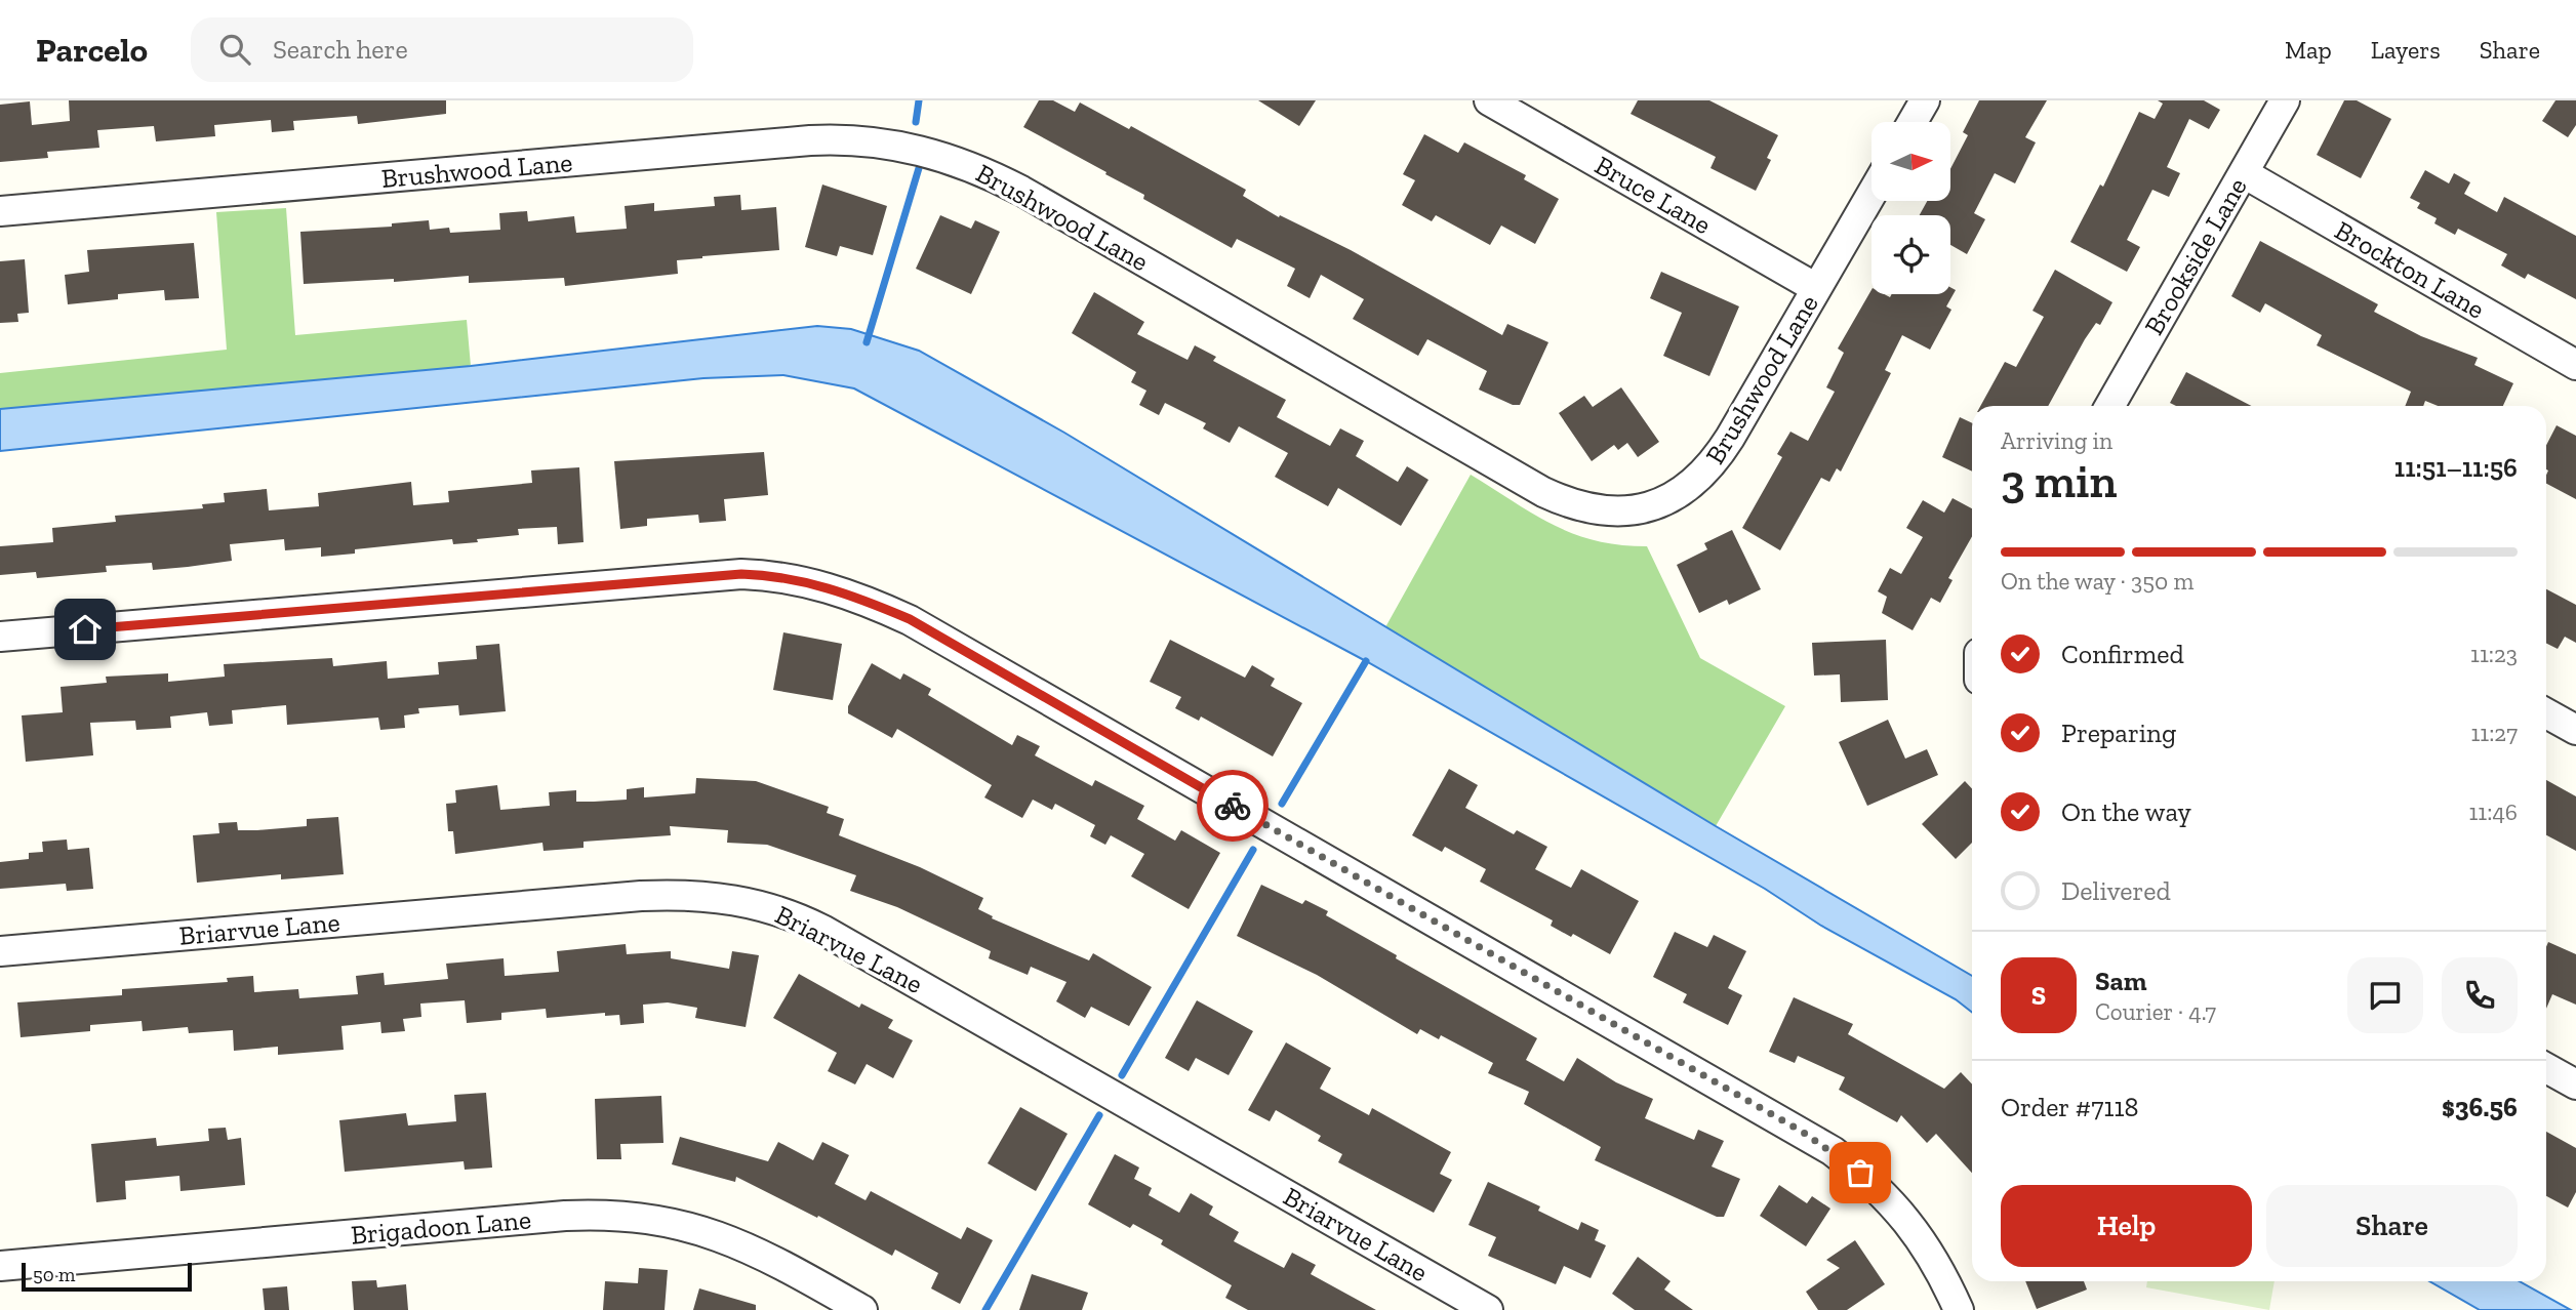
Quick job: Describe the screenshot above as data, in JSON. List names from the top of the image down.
{
  "streets": {
    "street": [
      "Brushwood Lane",
      "Bruce Lane",
      "Brookside Lane",
      "Brockton Lane",
      "Briarvue Lane",
      "Brigadoon Lane"
    ]
  },
  "crossings": [
    ["Brushwood Lane", "Bruce Lane"],
    ["Brookside Lane", "Brockton Lane"]
  ],
  "scale_bar": "50 m",
  "north": "right",
  "page": {
    "header": "Parcelo",
    "search": "Search here",
    "nav": ["Map", "Layers", "Share"],
    "heading": ["3 min", "Arriving in", "11:51–11:56"],
    "panel": [
      "Sam",
      "Courier · 4.7",
      "Order #7118",
      "$36.56"
    ],
    "bar": "On the way · 350 m",
    "list": [
      ["Confirmed", "11:23"],
      ["Preparing", "11:27"],
      ["On the way", "11:46"],
      "Delivered"
    ],
    "round": "S",
    "buttons": ["Help", "Share"],
    "scale": "50 m"
  }
}
